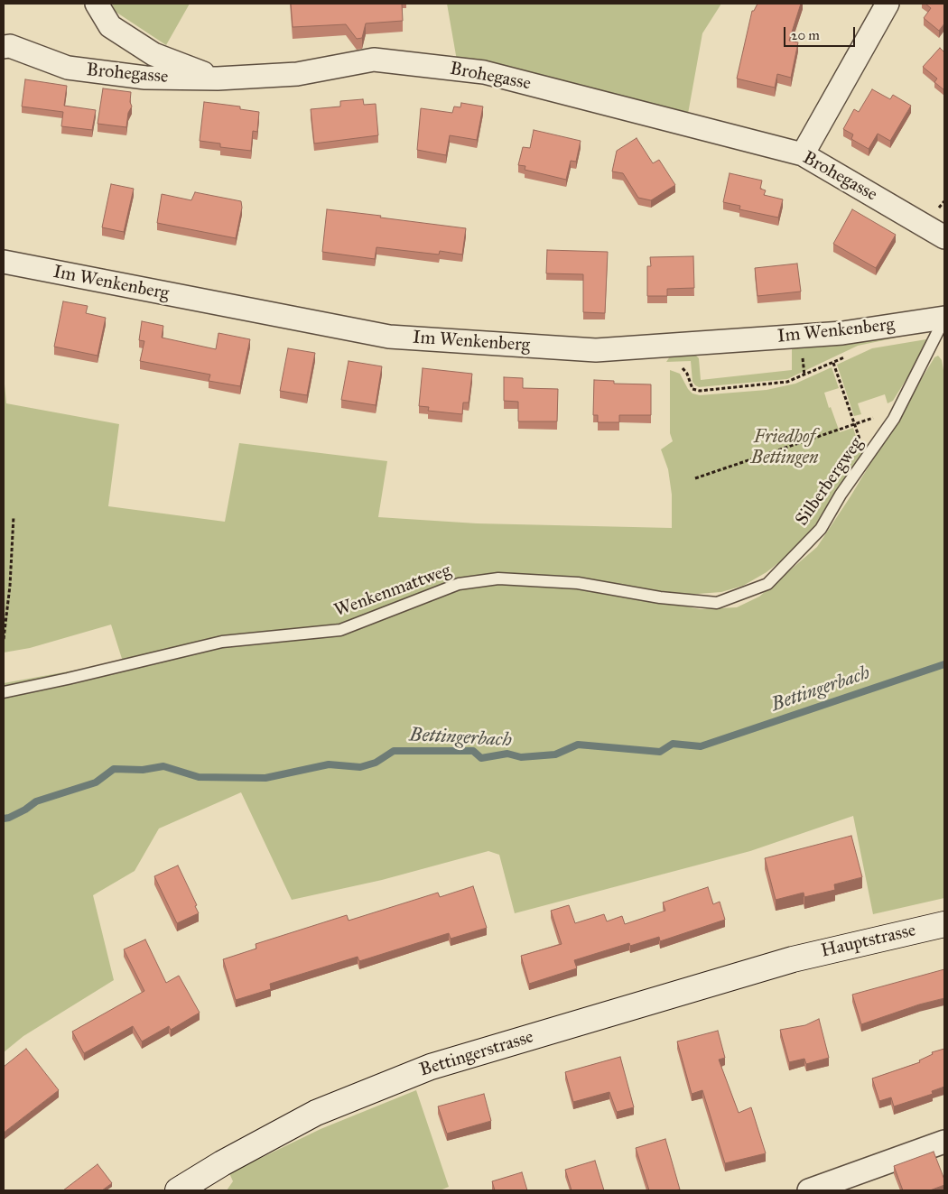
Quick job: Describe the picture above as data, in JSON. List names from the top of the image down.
{
  "streets": {
    "street": [
      "Brohegasse",
      "Im Wenkenberg",
      "Hauptstrasse",
      "Bettingerstrasse"
    ],
    "lane": ["Silberbergweg", "Wenkenmattweg"]
  },
  "crossings": [
    ["Im Wenkenberg", "Silberbergweg"],
    ["Silberbergweg", "Wenkenmattweg"],
    ["Hauptstrasse", "Bettingerstrasse"]
  ],
  "water": ["Bettingerbach"],
  "parks": ["Friedhof Bettingen"],
  "scale_bar": "20 m"
}
